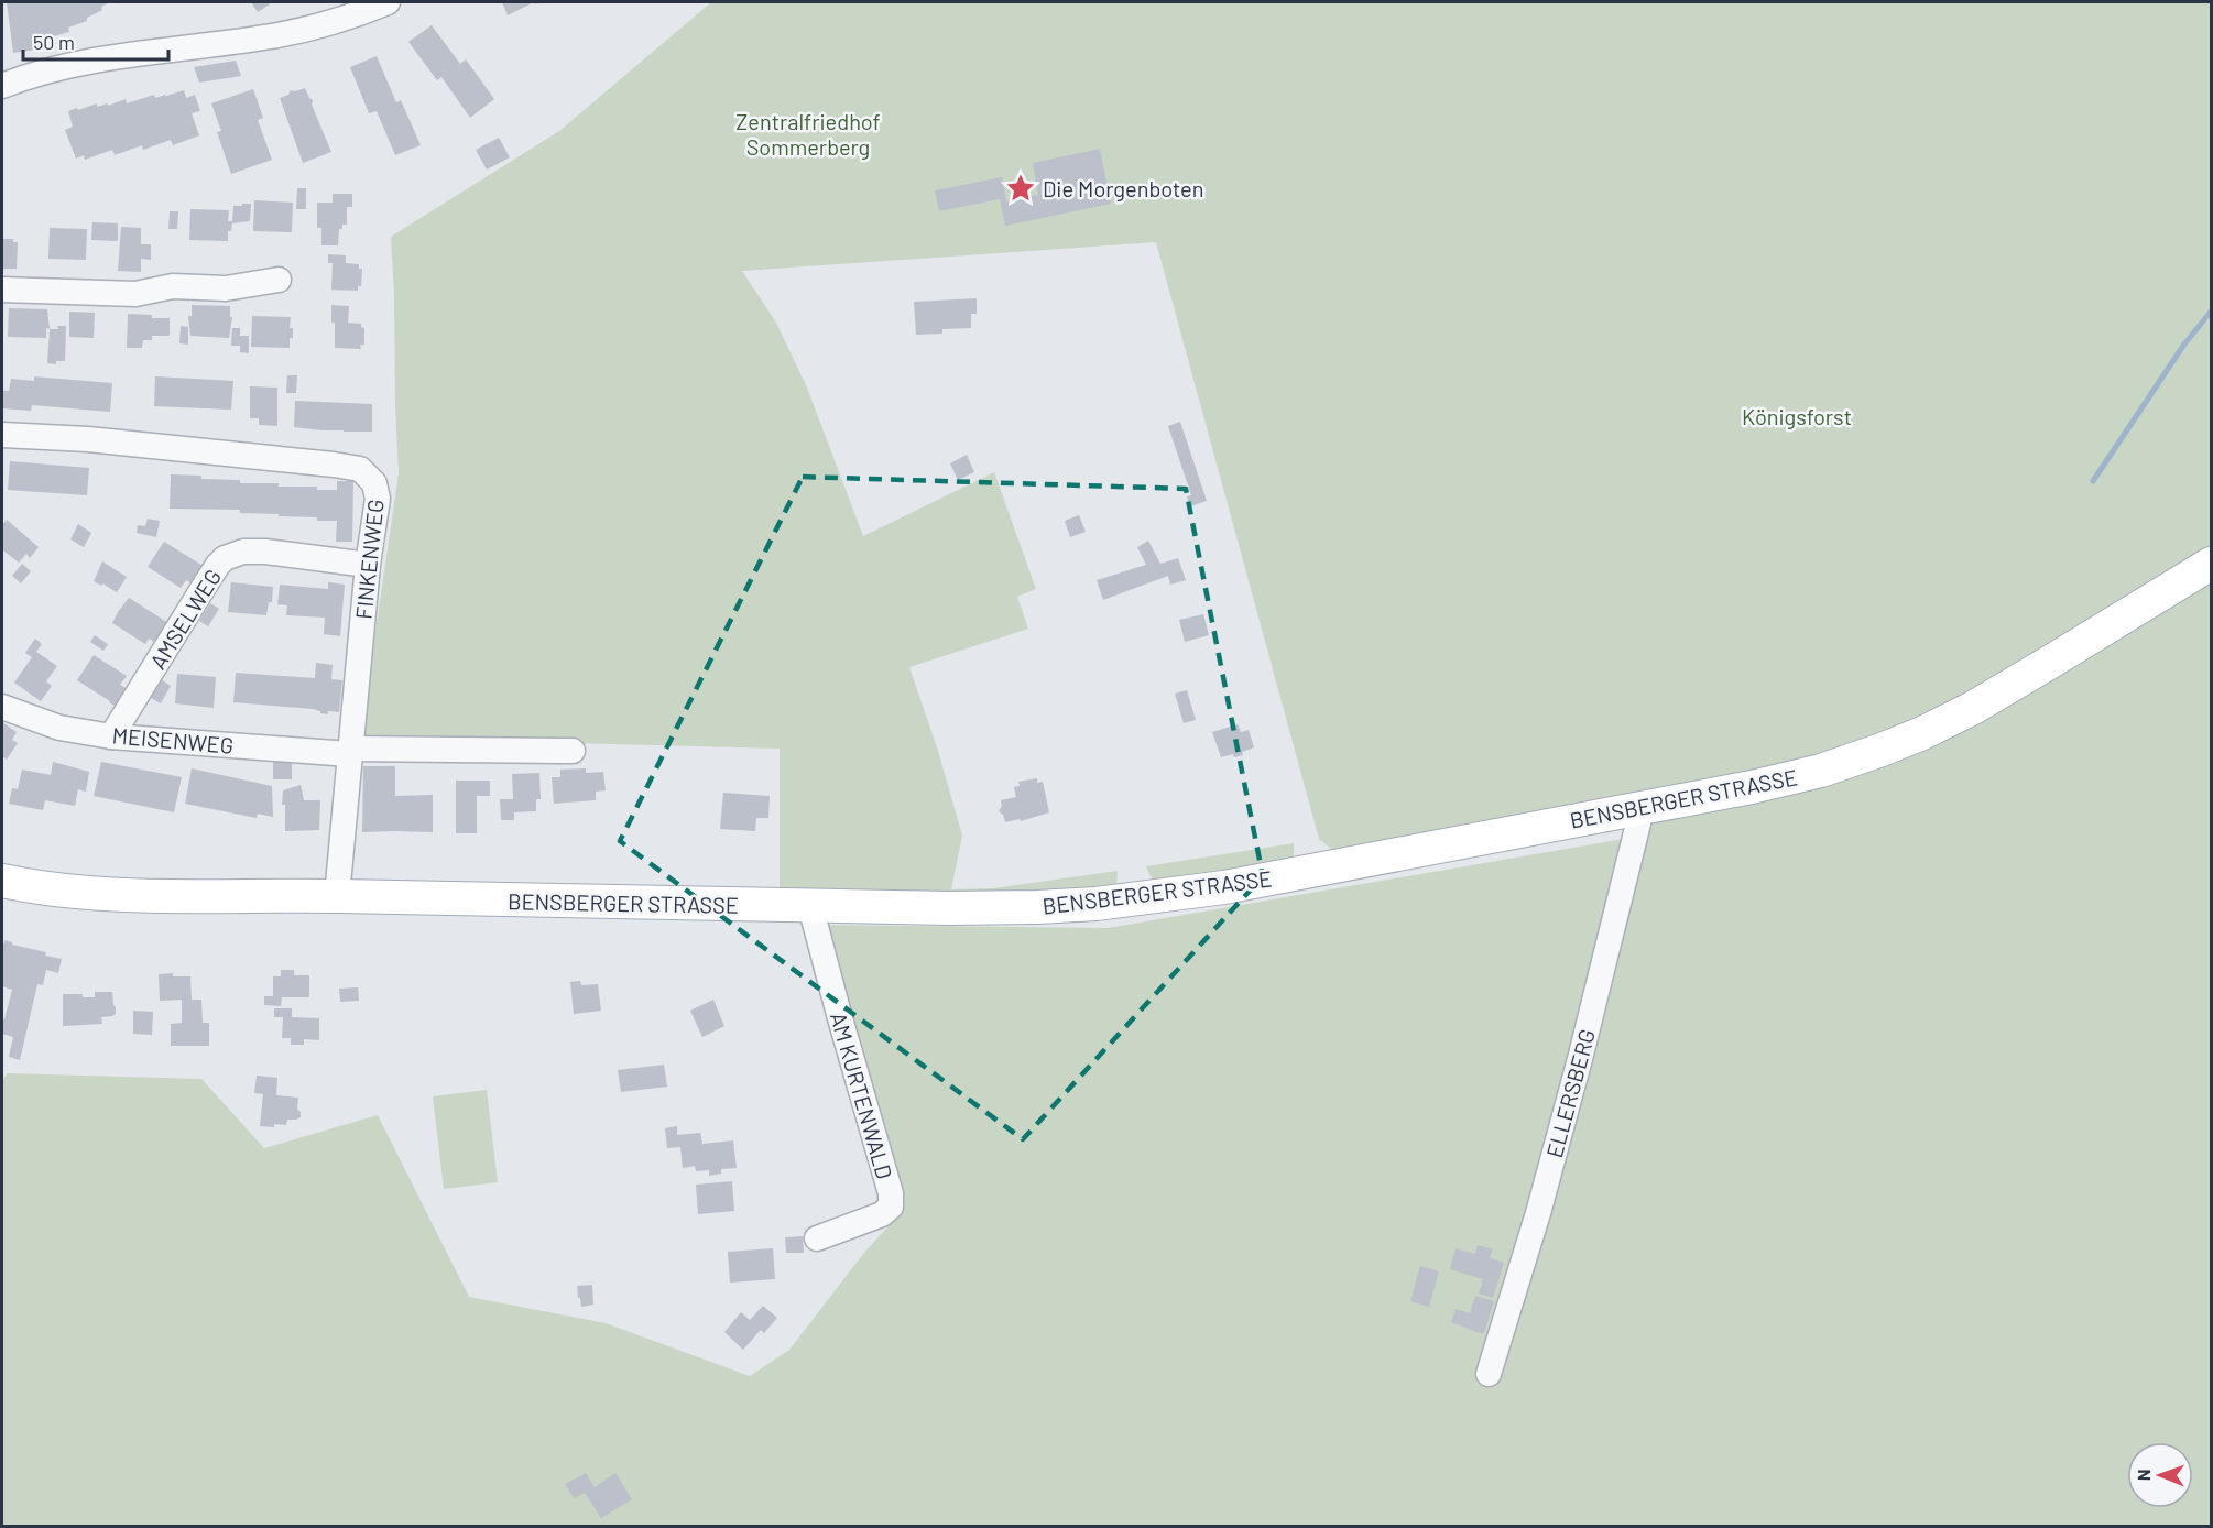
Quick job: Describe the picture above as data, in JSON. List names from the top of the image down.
{
  "streets": {
    "main road": ["BENSBERGER STRASSE"],
    "street": [
      "FINKENWEG",
      "AMSELWEG",
      "MEISENWEG",
      "ELLERSBERG",
      "AM KURTENWALD"
    ]
  },
  "crossings": [
    ["FINKENWEG", "AMSELWEG"],
    ["FINKENWEG", "MEISENWEG"],
    ["FINKENWEG", "BENSBERGER STRASSE"],
    ["AMSELWEG", "MEISENWEG"],
    ["BENSBERGER STRASSE", "ELLERSBERG"],
    ["BENSBERGER STRASSE", "AM KURTENWALD"]
  ],
  "parks": ["Zentralfriedhof Sommerberg", "Königsforst"],
  "places": {
    "place": ["Die Morgenboten"]
  },
  "scale_bar": "50 m",
  "north": "left"
}
